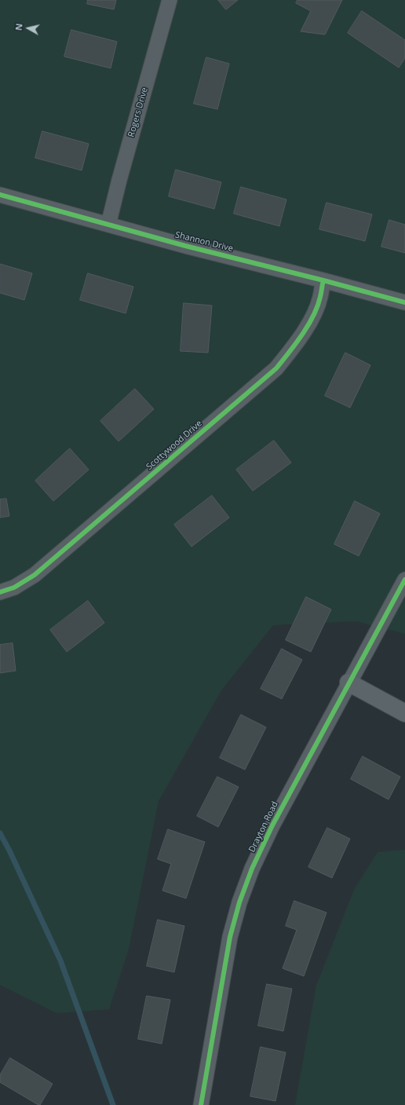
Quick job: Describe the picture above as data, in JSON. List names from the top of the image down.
{
  "streets": {
    "street": [
      "Rogers Drive",
      "Shannon Drive",
      "Scottywood Drive",
      "Drayton Road"
    ]
  },
  "crossings": [
    ["Rogers Drive", "Shannon Drive"],
    ["Shannon Drive", "Scottywood Drive"]
  ],
  "north": "left"
}
